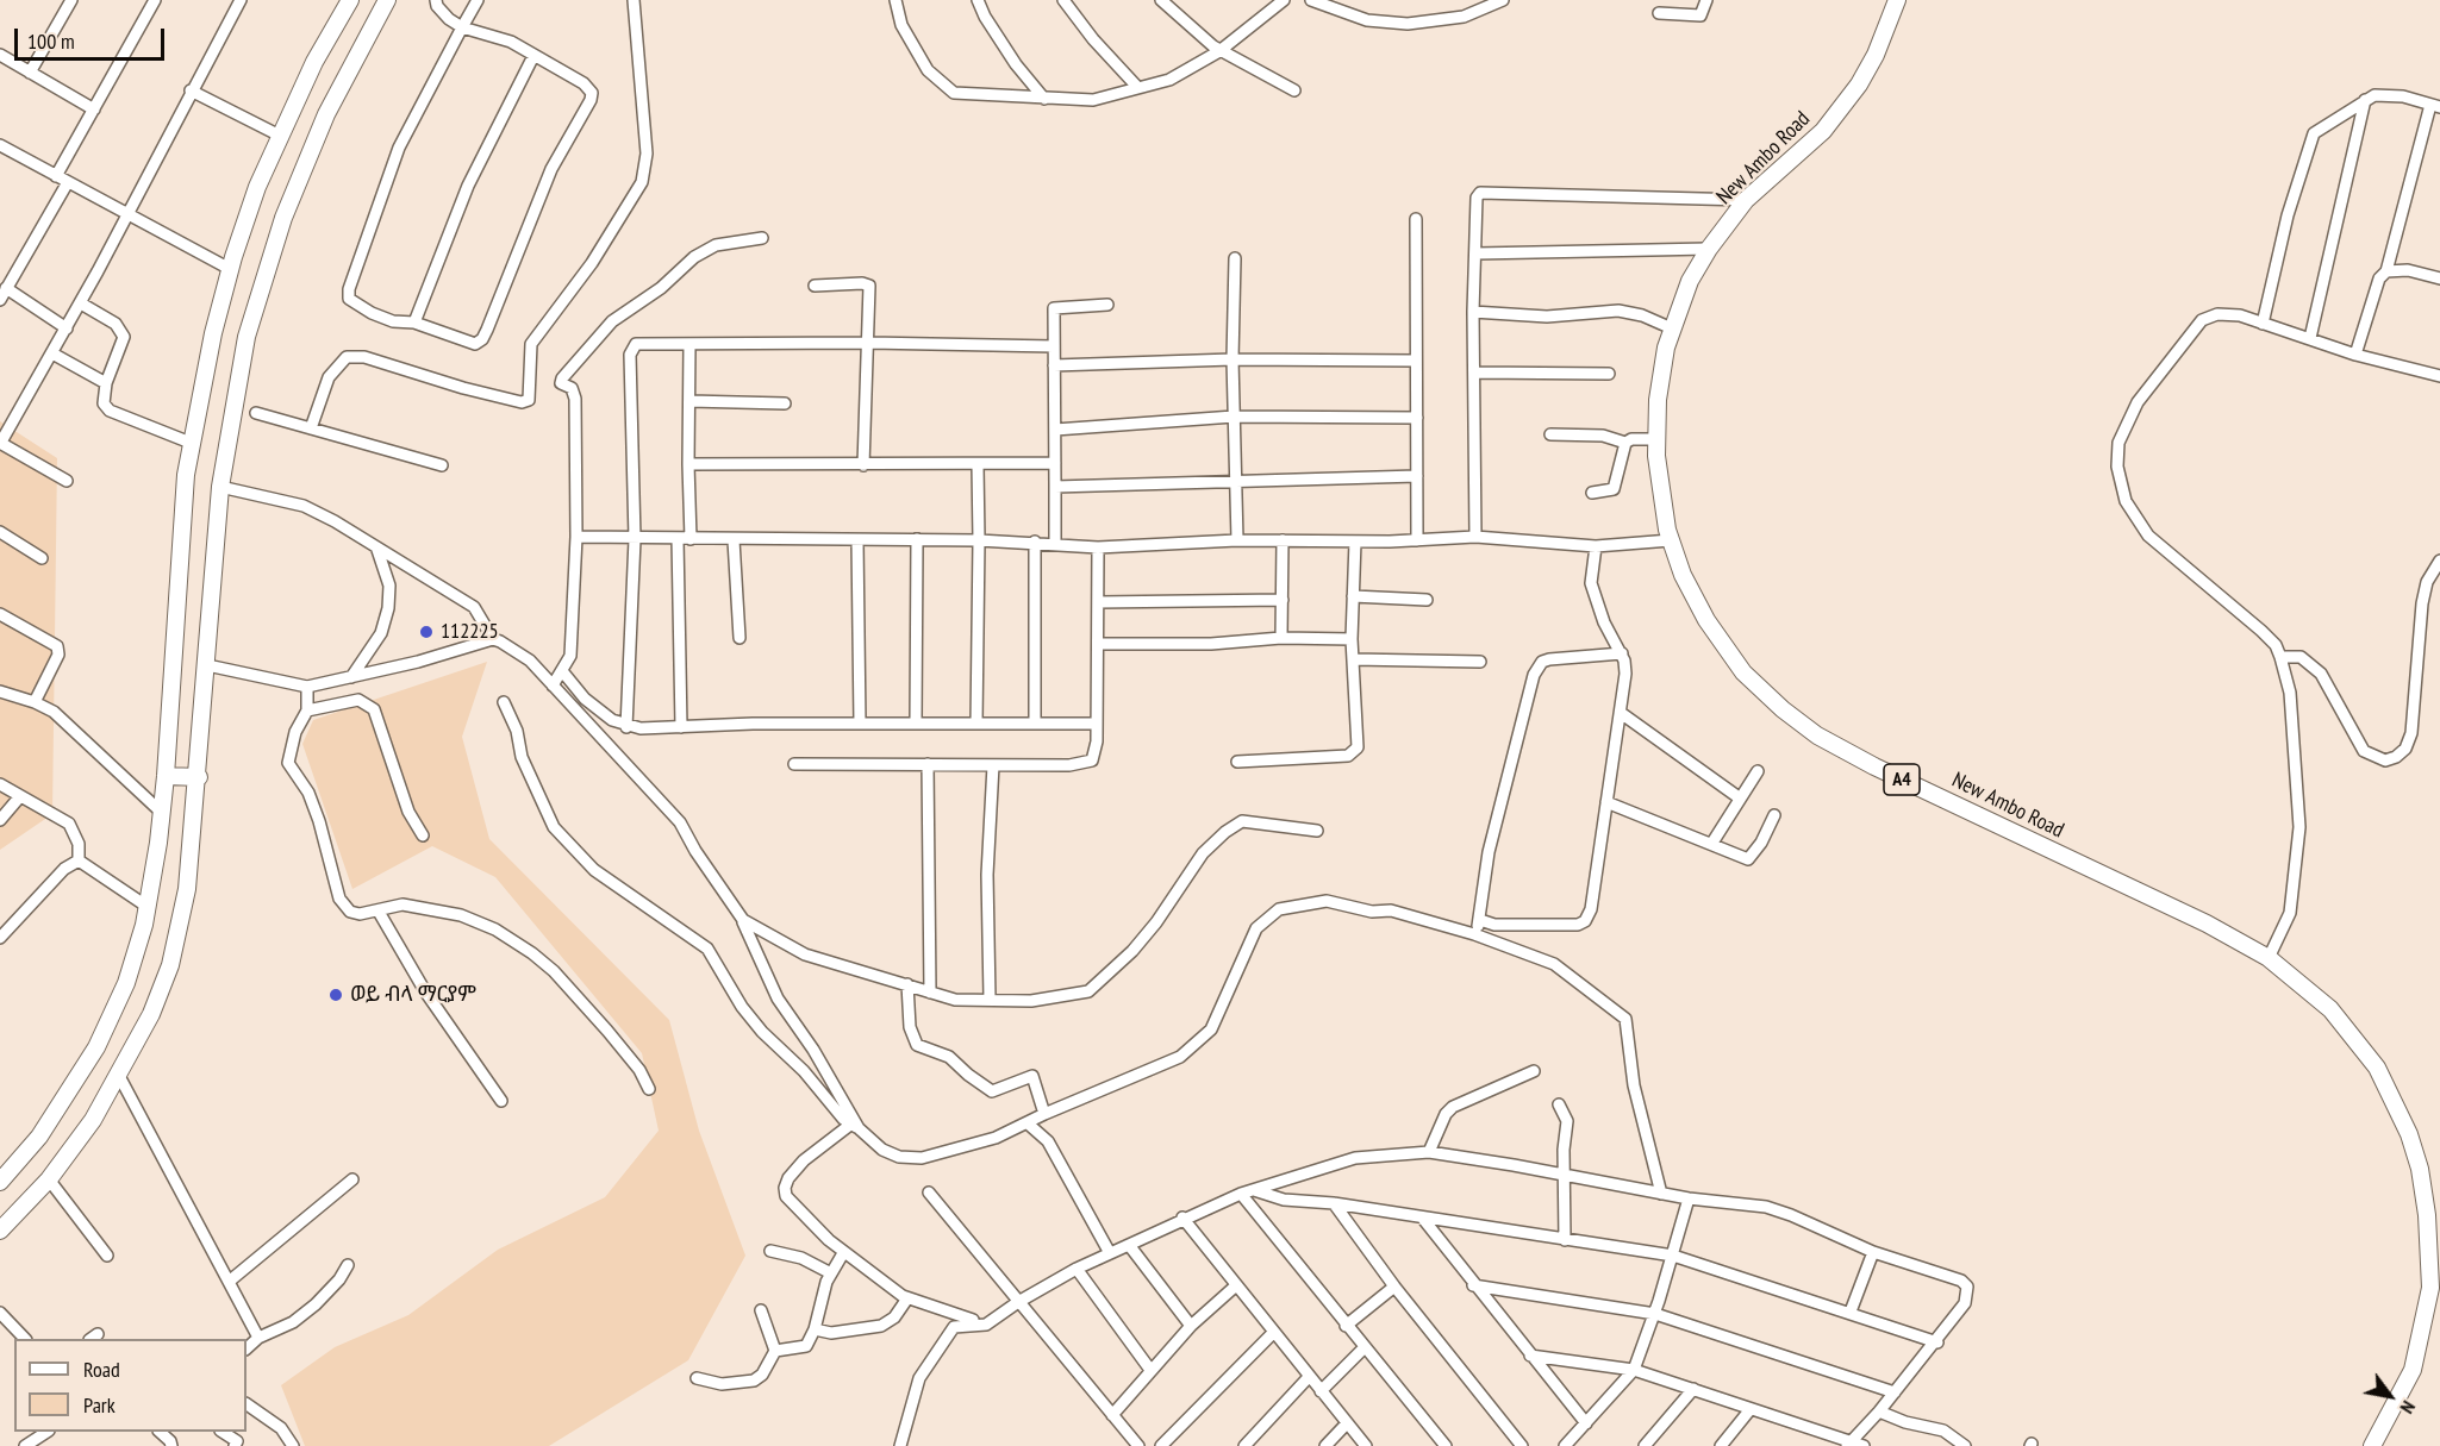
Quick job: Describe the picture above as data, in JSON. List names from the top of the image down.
{
  "streets": {
    "main road": ["New Ambo Road", "A4"]
  },
  "places": ["112225", "ወይ ብላ ማርያም"],
  "legend": ["Road", "Park"],
  "scale_bar": "100 m",
  "north": "bottom right"
}
